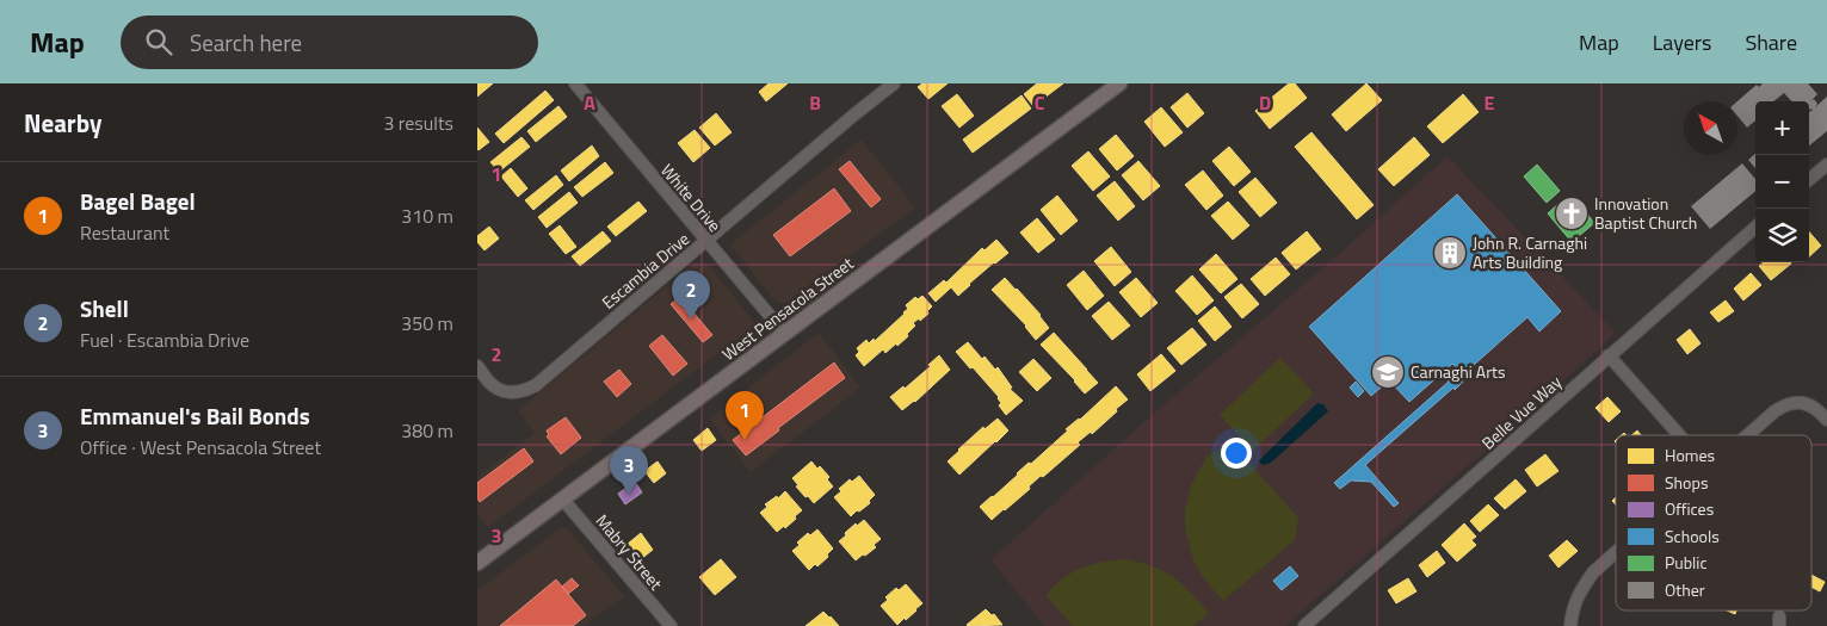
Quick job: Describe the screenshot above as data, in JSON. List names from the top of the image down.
{
  "streets": {
    "main road": ["West Pensacola Street"],
    "street": [
      "White Drive",
      "Escambia Drive",
      "Belle Vue Way",
      "Mabry Street"
    ]
  },
  "crossings": [
    ["White Drive", "Escambia Drive"],
    ["White Drive", "West Pensacola Street"],
    ["West Pensacola Street", "Mabry Street"]
  ],
  "places": {
    "church": ["Innovation Baptist Church"],
    "building": ["John R. Carnaghi Arts Building"],
    "school or university": ["Carnaghi Arts"]
  },
  "legend": [
    "Homes",
    "Shops",
    "Offices",
    "Schools",
    "Public",
    "Other"
  ],
  "north": "top left",
  "page": {
    "header": "Map",
    "search": "Search here",
    "nav": ["Map", "Layers", "Share"],
    "heading": ["Nearby", "3 results"],
    "map_buttons": ["+", "−"],
    "list": [
      {
        "mark": "1",
        "name": "Bagel Bagel",
        "note": "Restaurant",
        "value": "310 m"
      },
      {
        "mark": "2",
        "name": "Shell",
        "note": "Fuel · Escambia Drive",
        "value": "350 m"
      },
      {
        "mark": "3",
        "name": "Emmanuel's Bail Bonds",
        "note": "Office · West Pensacola Street",
        "value": "380 m"
      }
    ],
    "pins": ["2", "1", "3"]
  },
  "grid": {
    "columns": [
      "A",
      "B",
      "C",
      "D",
      "E"
    ],
    "rows": ["1", "2", "3"]
  }
}
